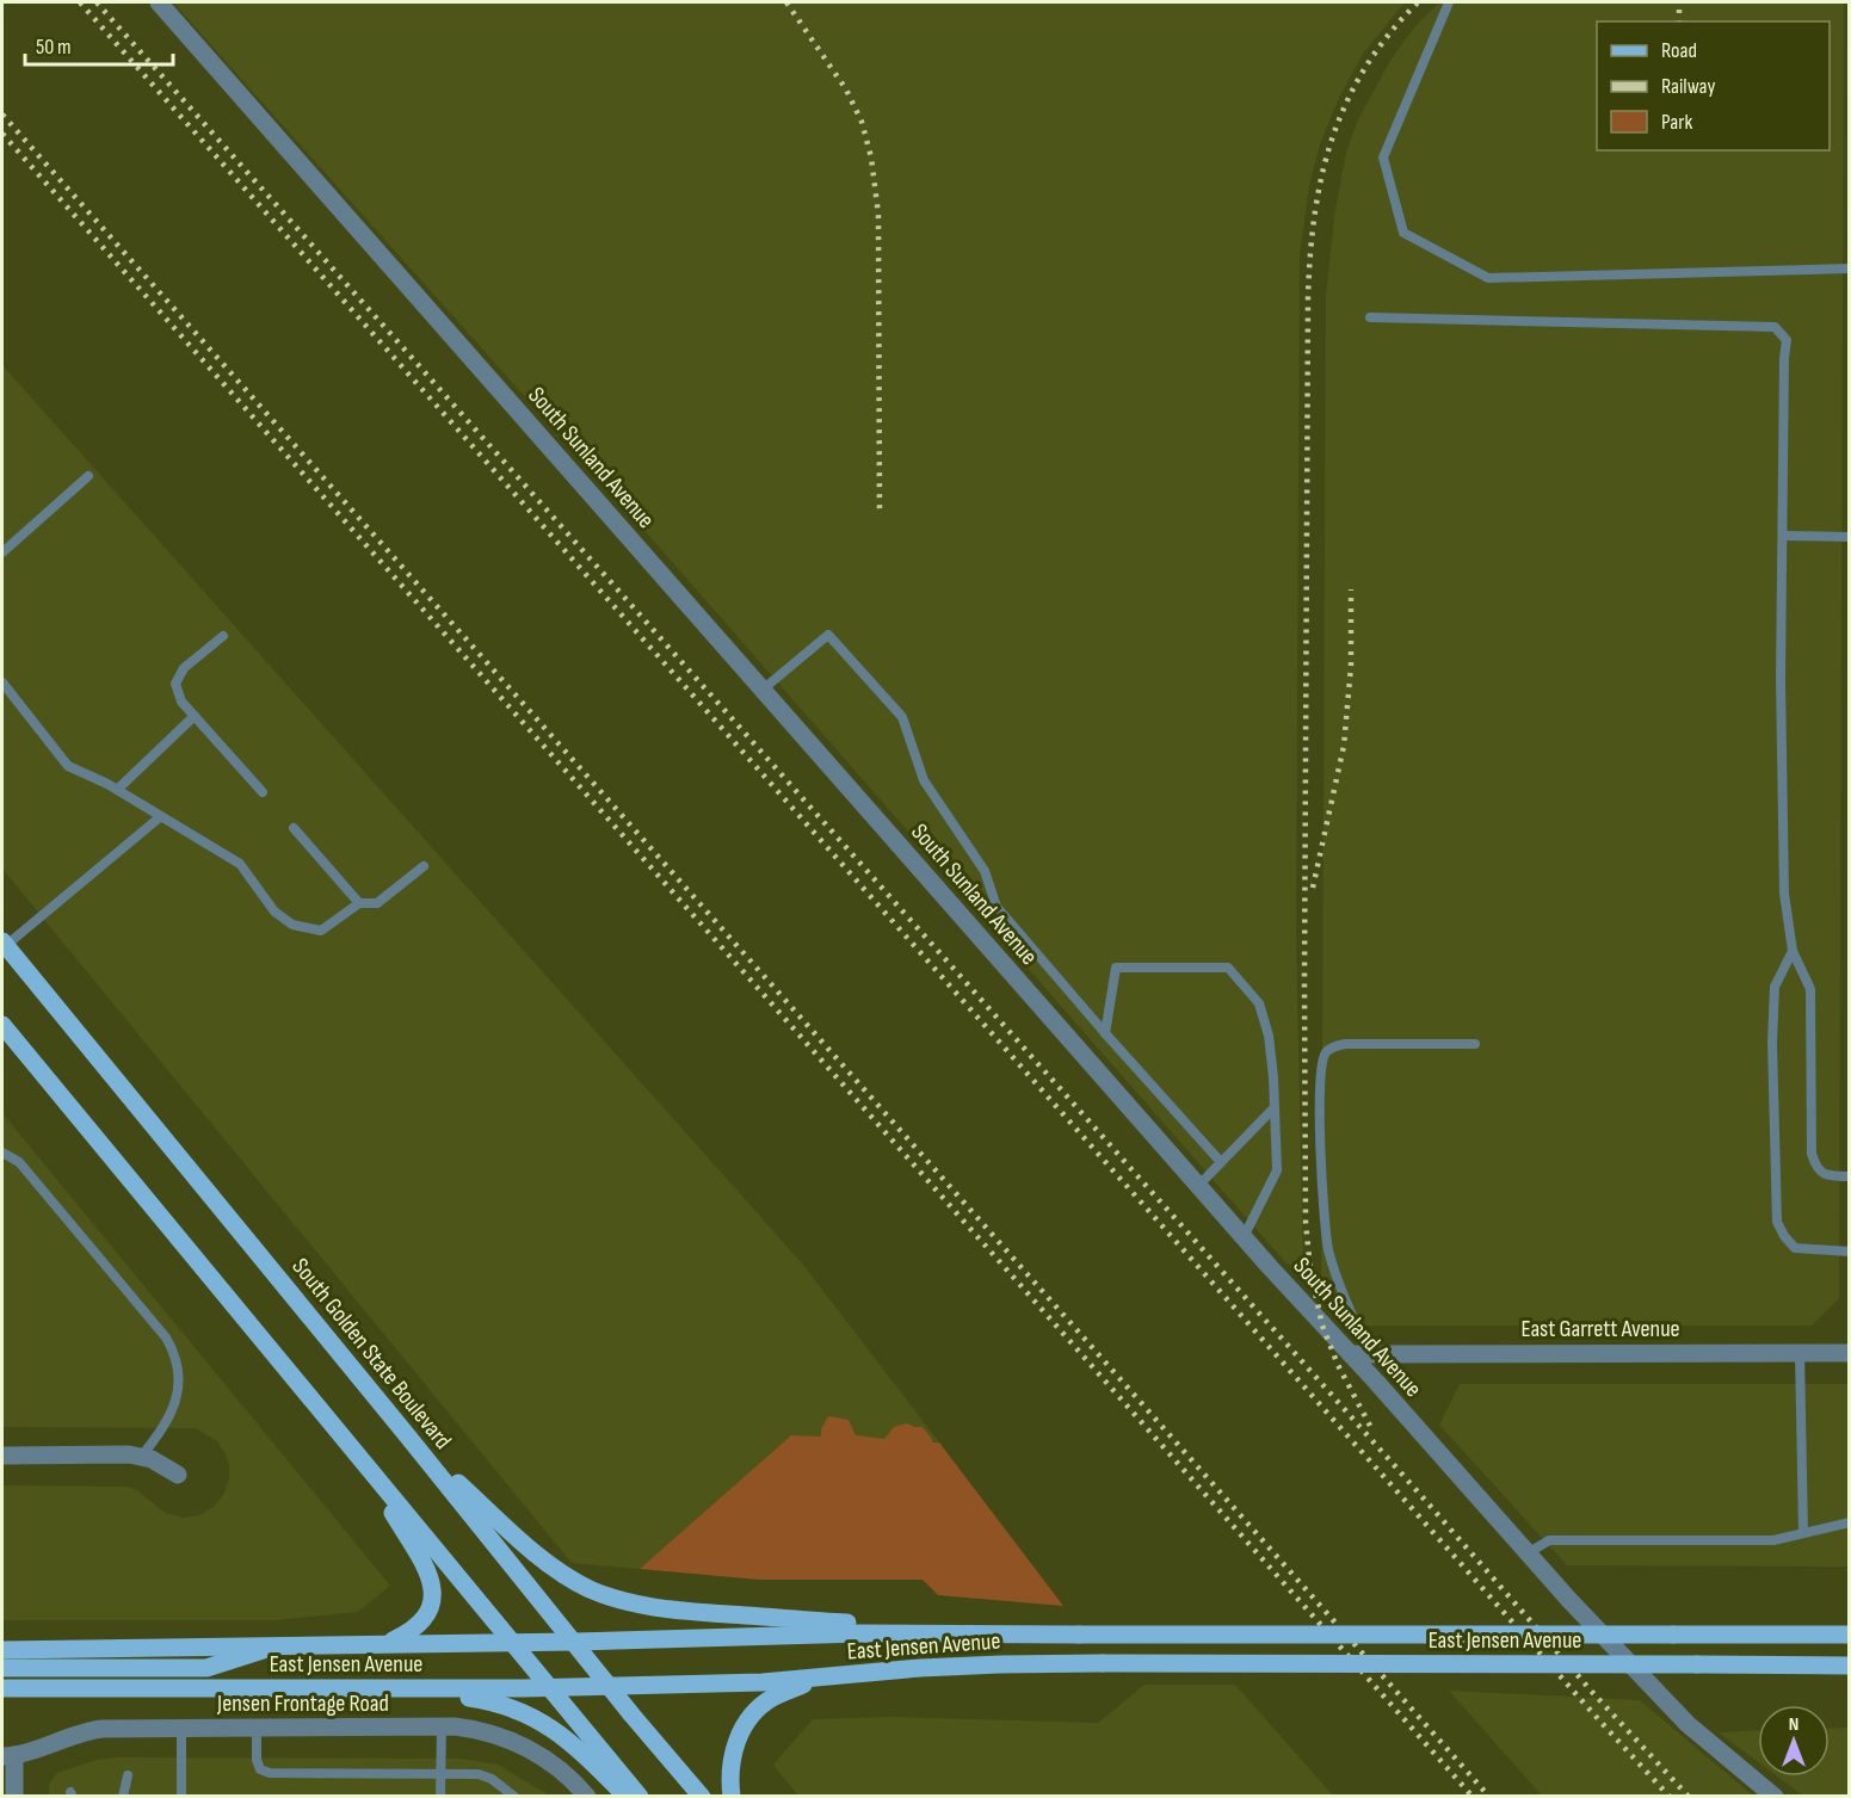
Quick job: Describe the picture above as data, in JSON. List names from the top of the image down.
{
  "streets": {
    "main road": ["South Golden State Boulevard", "East Jensen Avenue"],
    "street": ["South Sunland Avenue", "East Garrett Avenue", "Jensen Frontage Road"]
  },
  "crossings": [
    ["South Sunland Avenue", "East Garrett Avenue"],
    ["South Golden State Boulevard", "East Jensen Avenue"]
  ],
  "legend": ["Road", "Railway", "Park"],
  "scale_bar": "50 m",
  "north": "top"
}
